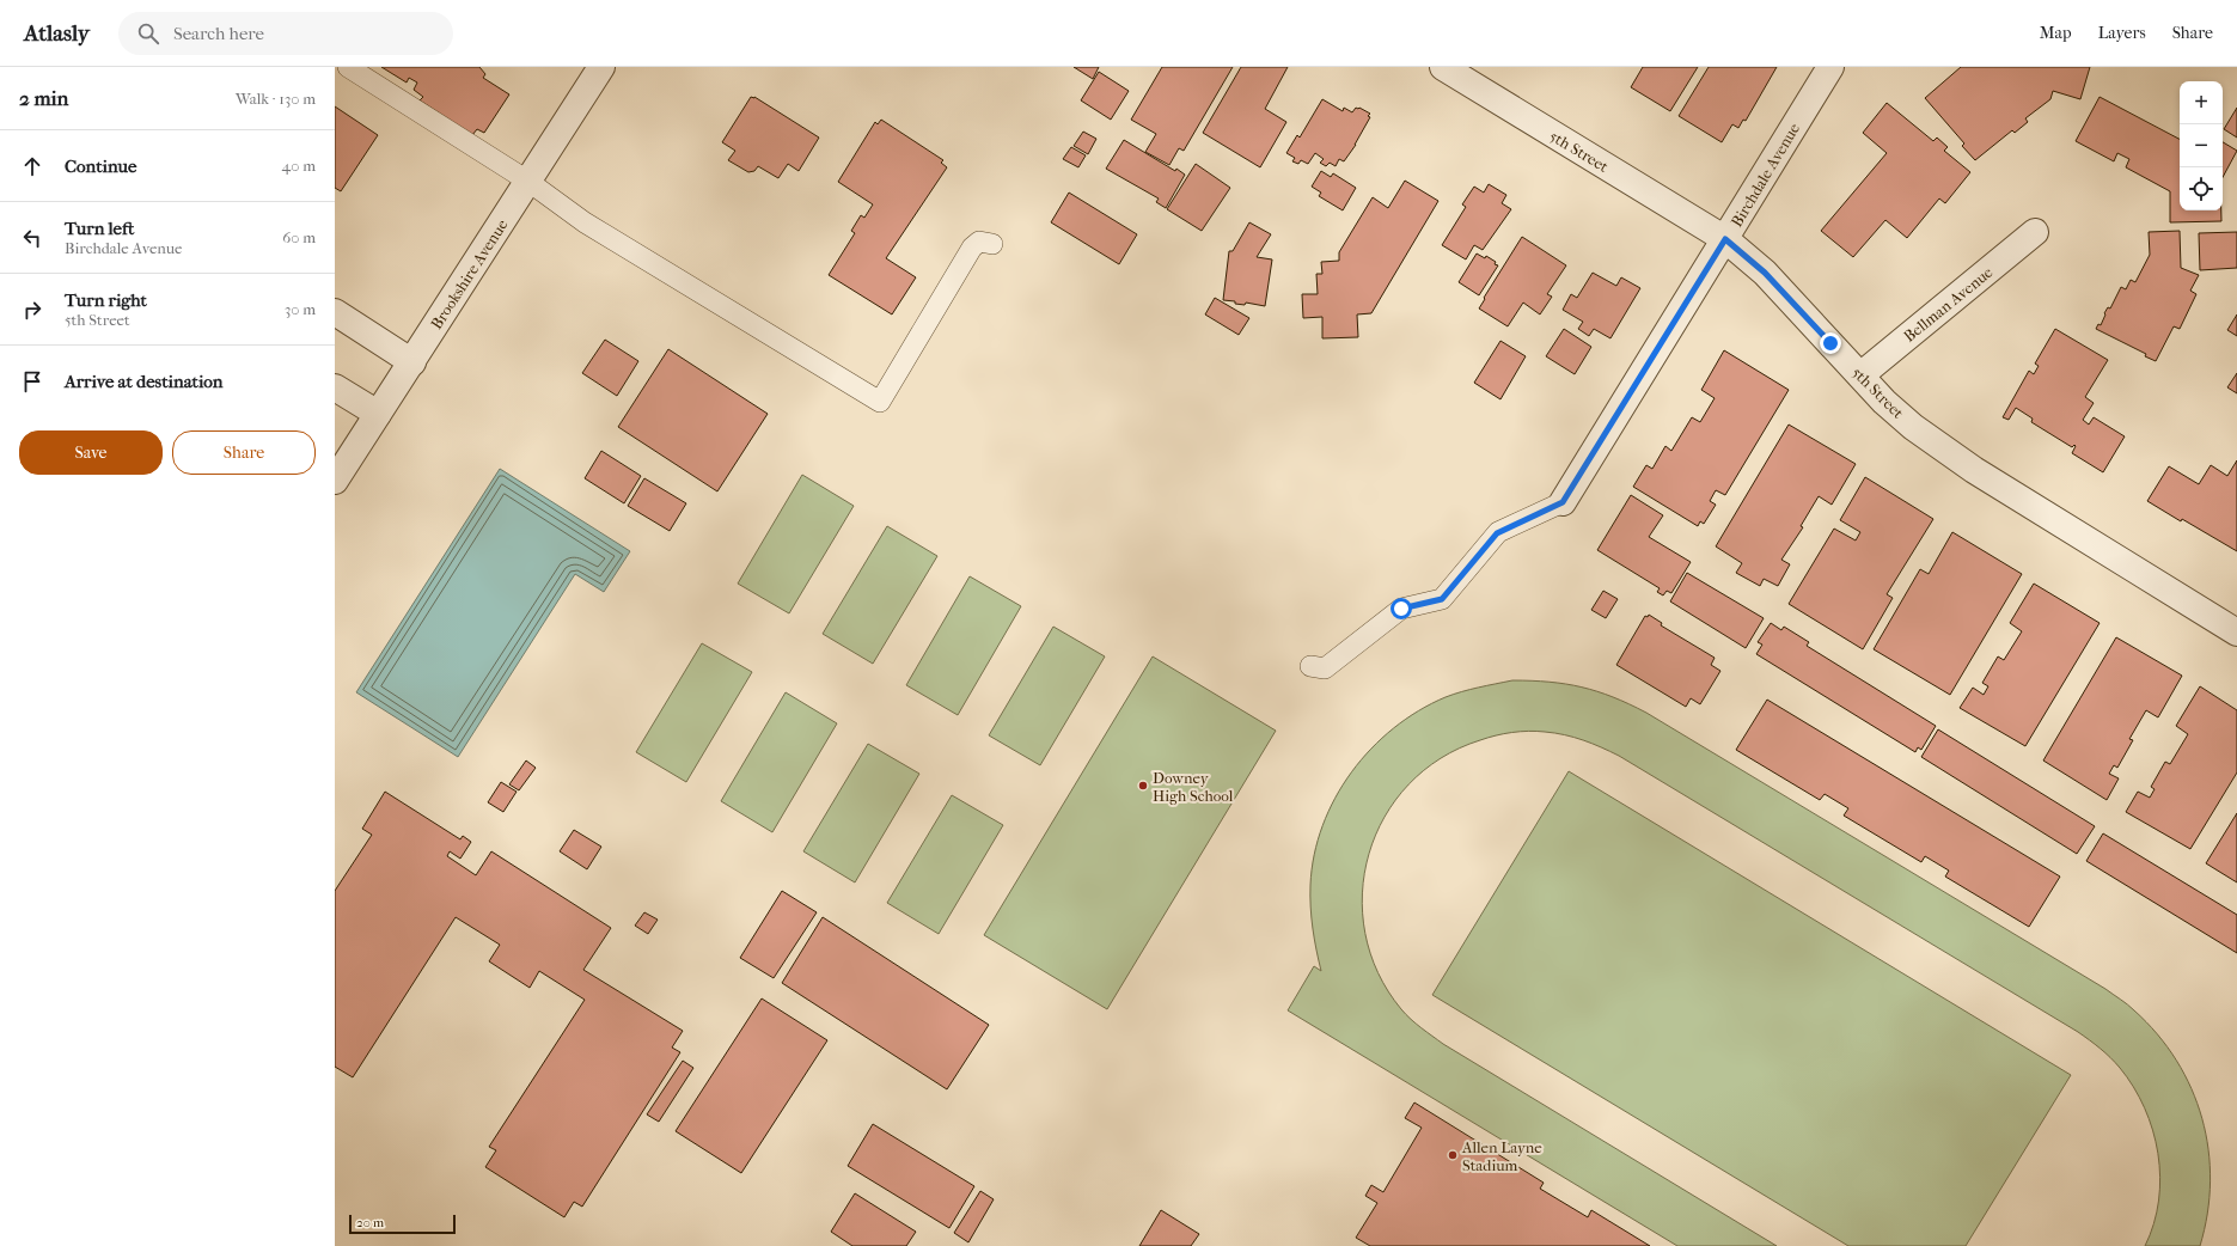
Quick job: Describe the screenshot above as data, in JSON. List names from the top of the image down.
{
  "streets": {
    "street": [
      "5th Street",
      "Birchdale Avenue",
      "Brookshire Avenue",
      "Bellman Avenue"
    ]
  },
  "crossings": [
    ["5th Street", "Birchdale Avenue"],
    ["5th Street", "Bellman Avenue"]
  ],
  "places": ["Downey High School", "Allen Layne Stadium"],
  "scale_bar": "20 m",
  "page": {
    "header": "Atlasly",
    "search": "Search here",
    "nav": ["Map", "Layers", "Share"],
    "heading": ["2 min", "Walk · 130 m"],
    "map_buttons": ["+", "−"],
    "list": [
      ["Continue", "40 m"],
      ["Turn left", "Birchdale Avenue", "60 m"],
      ["Turn right", "5th Street", "30 m"],
      "Arrive at destination"
    ],
    "buttons": ["Save", "Share"],
    "scale": "20 m"
  }
}
